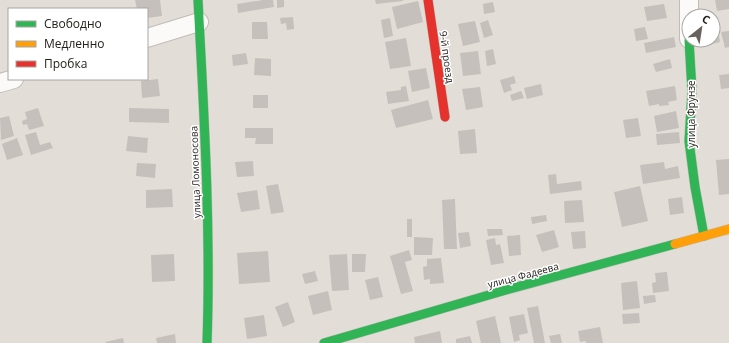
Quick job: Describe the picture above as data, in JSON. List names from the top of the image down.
{
  "streets": {
    "street": [
      "9-й проезд",
      "улица Фрунзе",
      "улица Ломоносова",
      "улица Фадеева"
    ]
  },
  "crossings": [
    ["улица Фрунзе", "улица Фадеева"]
  ],
  "legend": ["Свободно", "Медленно", "Пробка"],
  "north": "top right"
}
